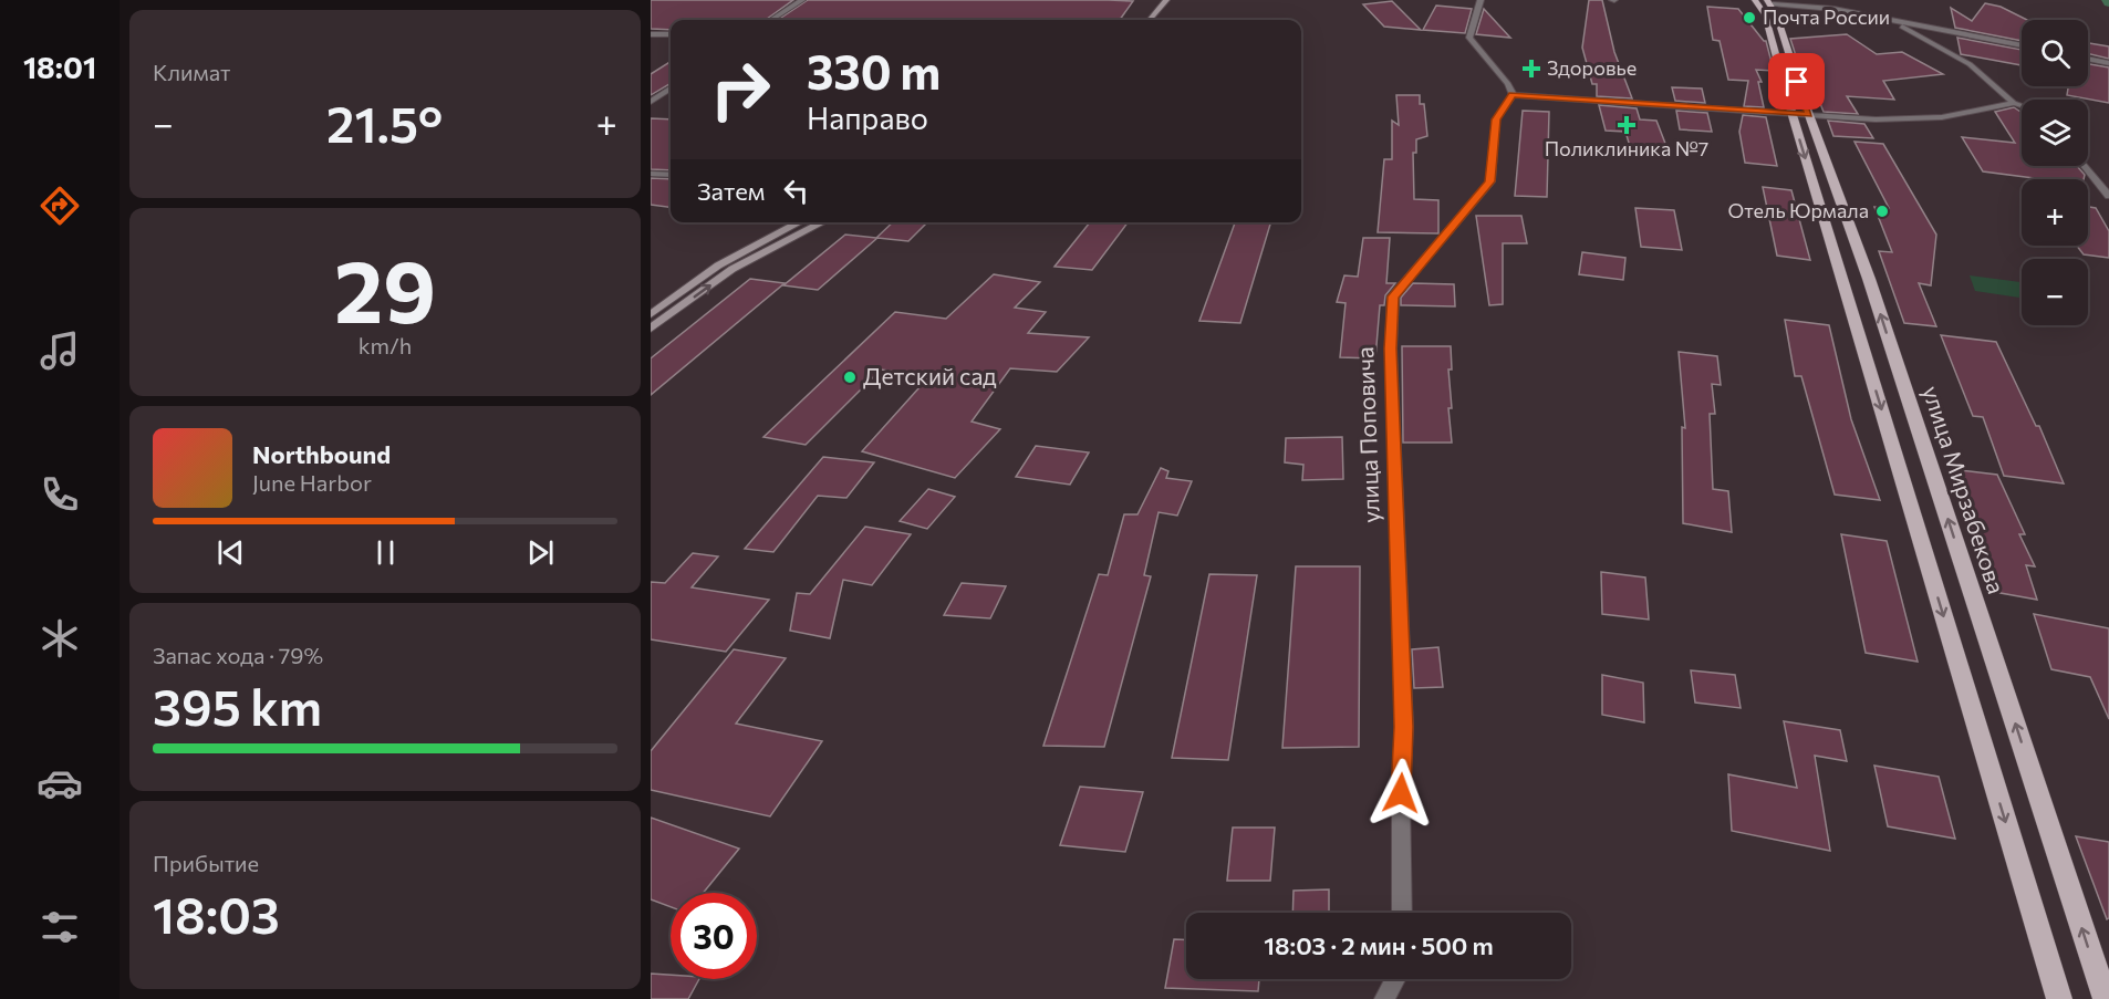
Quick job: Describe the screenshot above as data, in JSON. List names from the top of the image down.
{
  "streets": {
    "main road": ["улица Мирзабекова"],
    "street": ["улица Поповича"]
  },
  "places": {
    "other": ["Почта России", "Отель Юрмала", "Детский сад"],
    "health": ["Здоровье", "Поликлиника №7"]
  },
  "page": {
    "tabs": "18:01",
    "tile": [
      "Климат",
      ["29", "km/h"],
      ["Запас хода · 79%", "395 km"],
      ["Прибытие", "18:03"]
    ],
    "map_buttons": ["+", "−"],
    "turn": ["330 m", "Направо"],
    "heat": ["−", "21.5°", "+"],
    "then": "Затем",
    "song": ["Northbound", "June Harbor"],
    "limit": "30",
    "trip": "18:03 · 2 мин · 500 m"
  }
}
